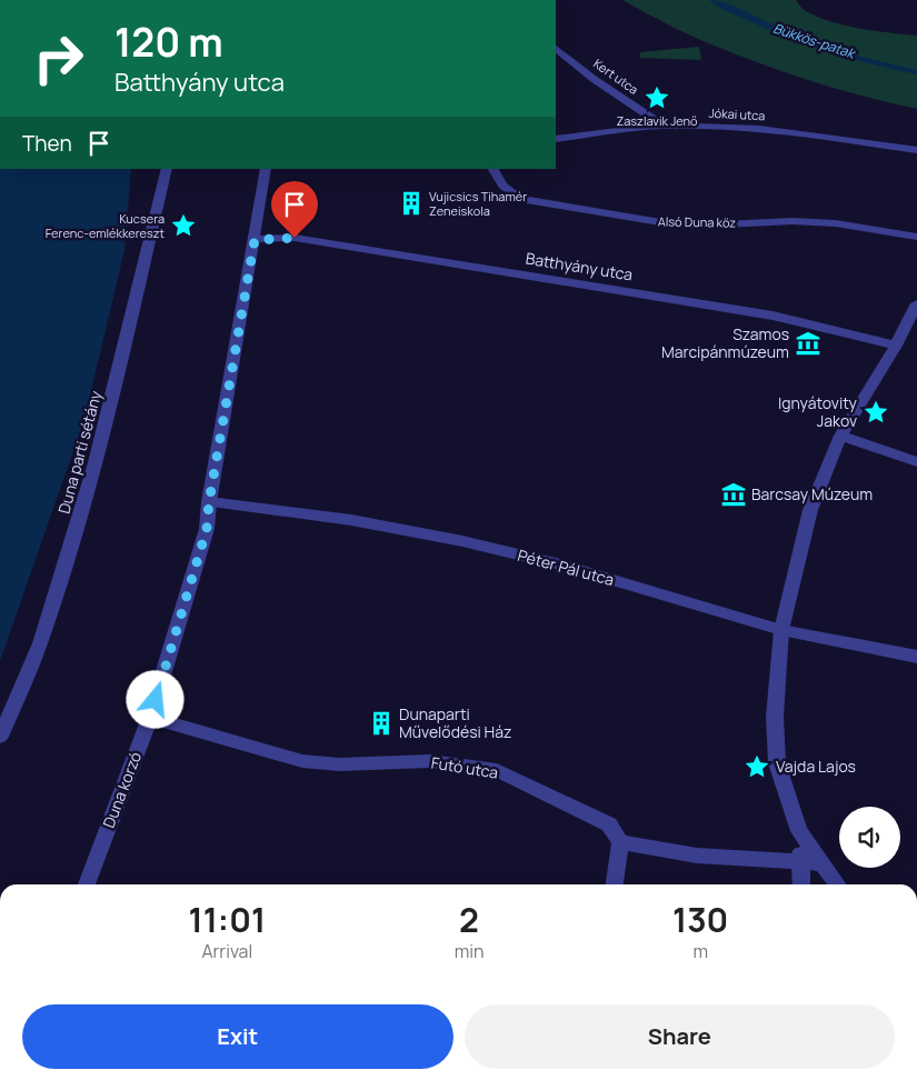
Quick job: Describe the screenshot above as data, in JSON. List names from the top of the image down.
{
  "streets": {
    "street": [
      "Kert utca",
      "Jókai utca",
      "Alsó Duna köz",
      "Batthyány utca",
      "Duna parti sétány",
      "Péter Pál utca",
      "Futó utca",
      "Duna korzó"
    ]
  },
  "crossings": [
    ["Kert utca", "Jókai utca"],
    ["Batthyány utca", "Duna korzó"],
    ["Péter Pál utca", "Duna korzó"],
    ["Futó utca", "Duna korzó"]
  ],
  "water": ["Bükkös-patak"],
  "places": {
    "place": [
      "Zaszlavik Jenő",
      "Kucsera Ferenc-emlékkereszt",
      "Ignyátovity Jakov",
      "Vajda Lajos"
    ],
    "building": ["Vujicsics Tihamér Zeneiskola", "Dunaparti Művelődési Ház"],
    "museum": ["Szamos Marcipánmúzeum", "Barcsay Múzeum"]
  },
  "page": {
    "turn": ["120 m", "Batthyány utca"],
    "then": "Then",
    "eta": [
      "11:01",
      "Arrival",
      "2",
      "min",
      "130",
      "m"
    ],
    "buttons": ["Exit", "Share"]
  }
}
